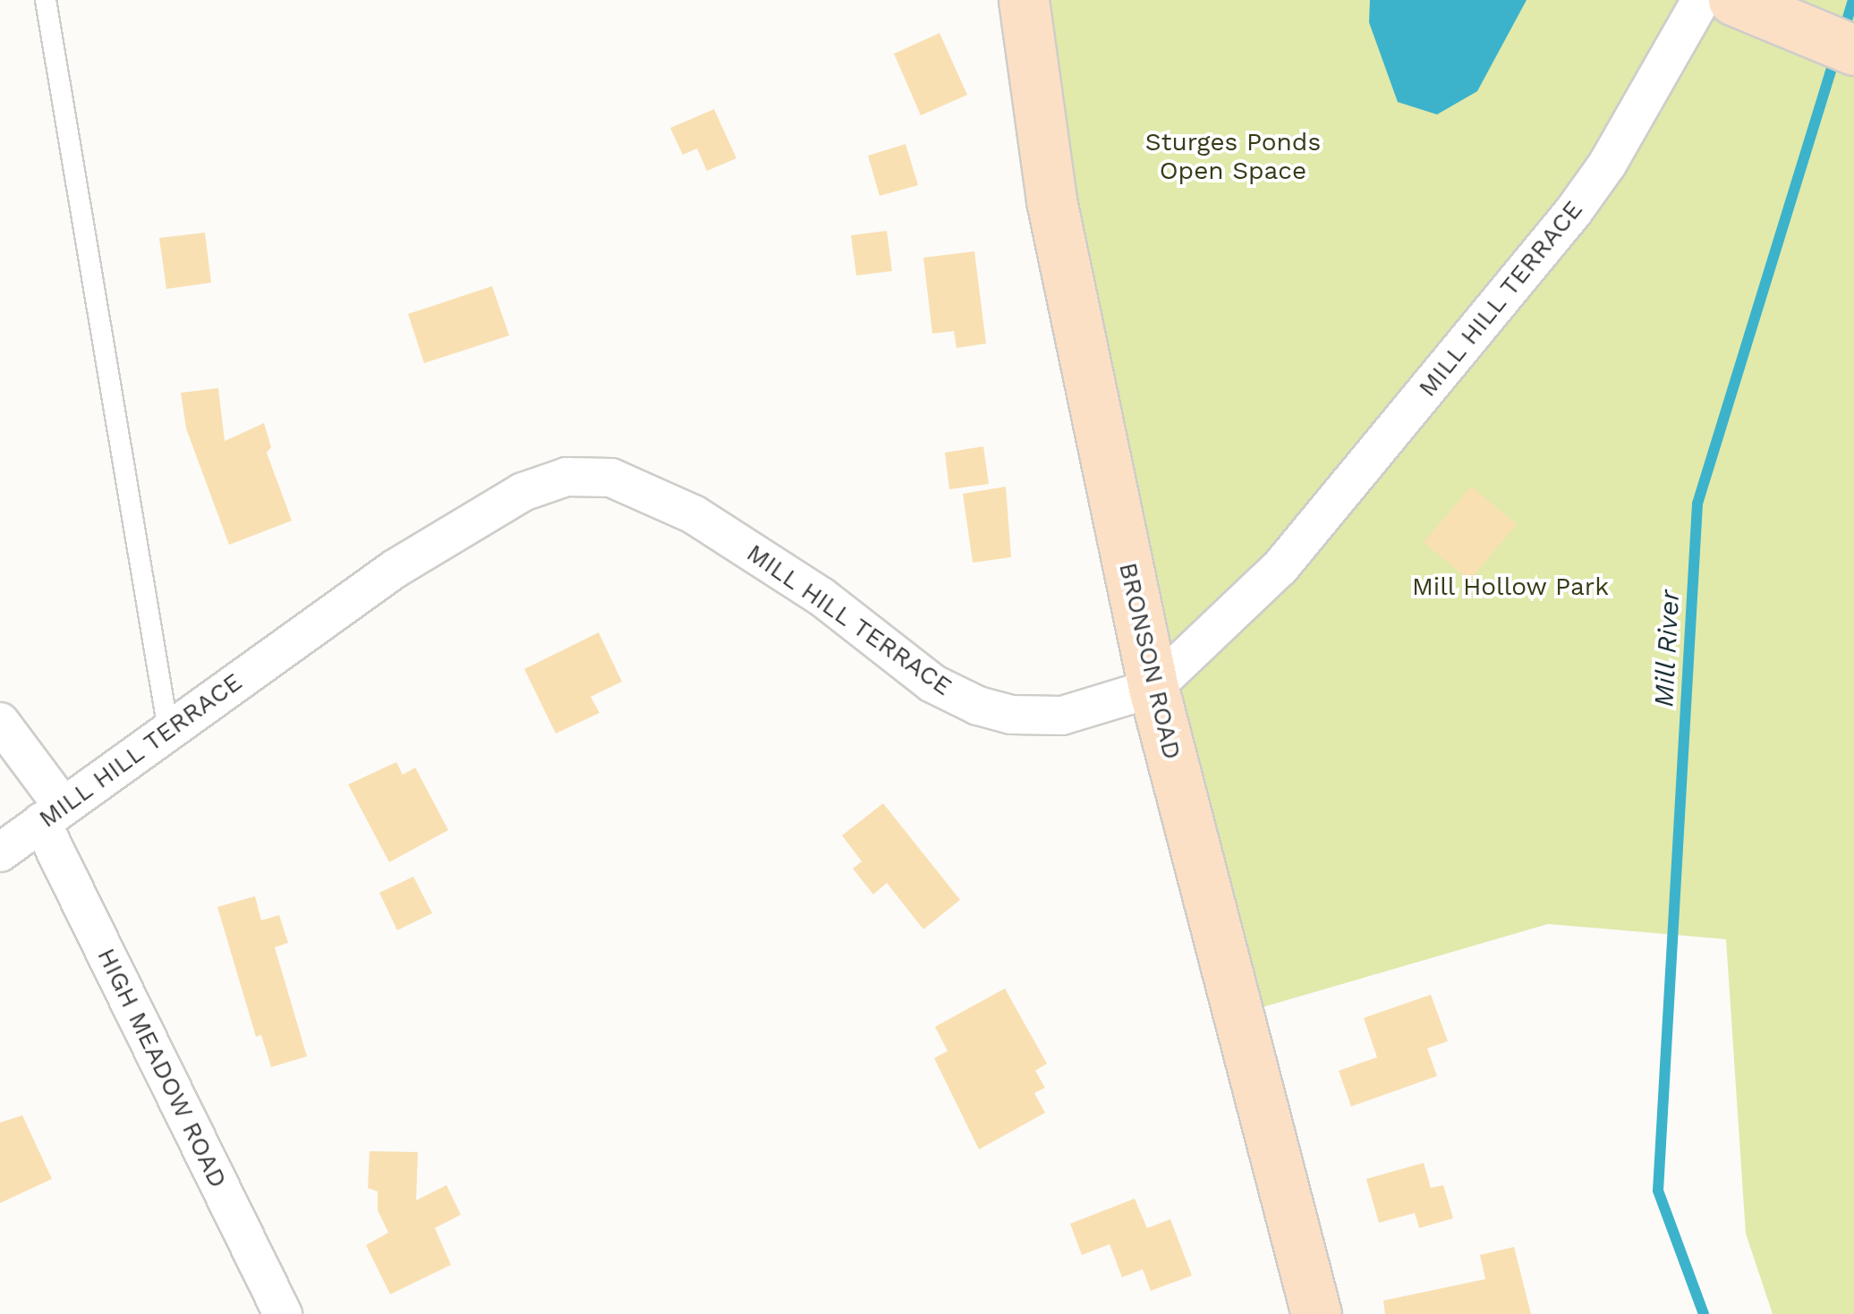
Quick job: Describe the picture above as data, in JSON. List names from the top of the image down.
{
  "streets": {
    "main road": ["BRONSON ROAD"],
    "street": ["MILL HILL TERRACE", "HIGH MEADOW ROAD"]
  },
  "crossings": [
    ["MILL HILL TERRACE", "BRONSON ROAD"],
    ["MILL HILL TERRACE", "HIGH MEADOW ROAD"]
  ],
  "water": ["Mill River"],
  "parks": ["Sturges Ponds Open Space", "Mill Hollow Park"]
}
